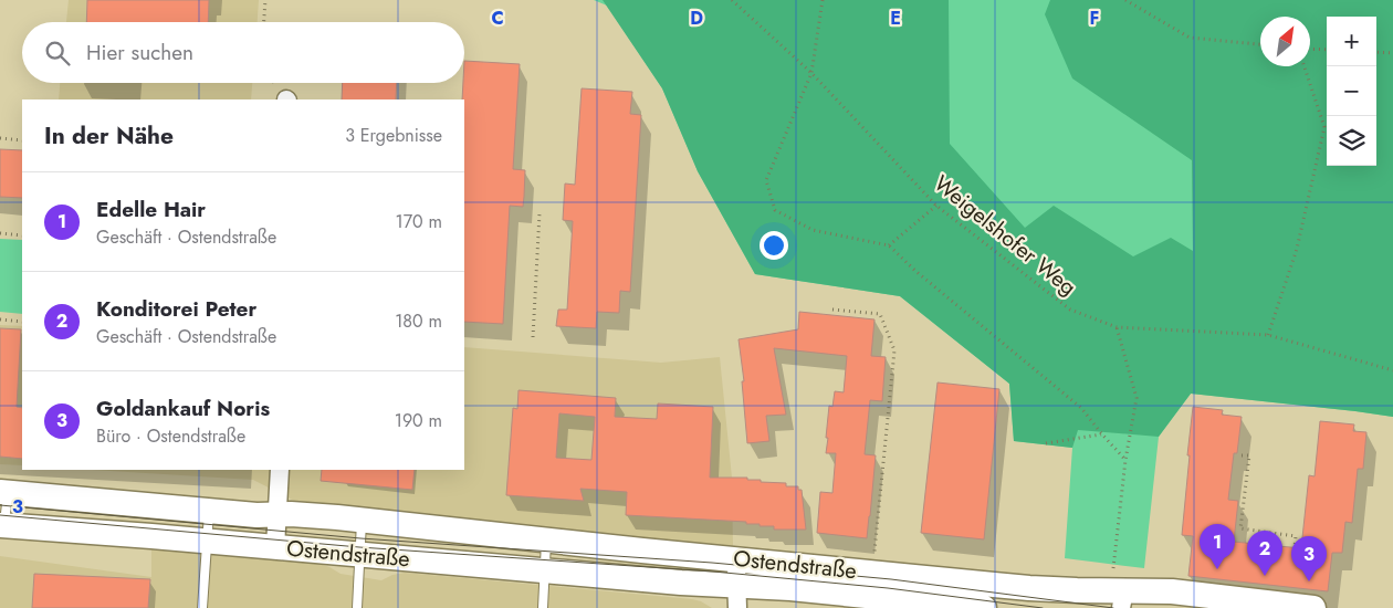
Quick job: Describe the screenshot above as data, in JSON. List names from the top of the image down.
{
  "streets": {
    "main road": ["Ostendstraße"],
    "path": ["Weigelshofer Weg"]
  },
  "north": "top right",
  "page": {
    "map_buttons": ["+", "−"],
    "search": "Hier suchen",
    "heading": ["In der Nähe", "3 Ergebnisse"],
    "list": [
      {
        "mark": "1",
        "name": "Edelle Hair",
        "note": "Geschäft · Ostendstraße",
        "value": "170 m"
      },
      {
        "mark": "2",
        "name": "Konditorei Peter",
        "note": "Geschäft · Ostendstraße",
        "value": "180 m"
      },
      {
        "mark": "3",
        "name": "Goldankauf Noris",
        "note": "Büro · Ostendstraße",
        "value": "190 m"
      }
    ],
    "pins": ["1", "2", "3"]
  },
  "grid": {
    "columns": [
      "C",
      "D",
      "E",
      "F"
    ],
    "rows": ["3"]
  }
}
